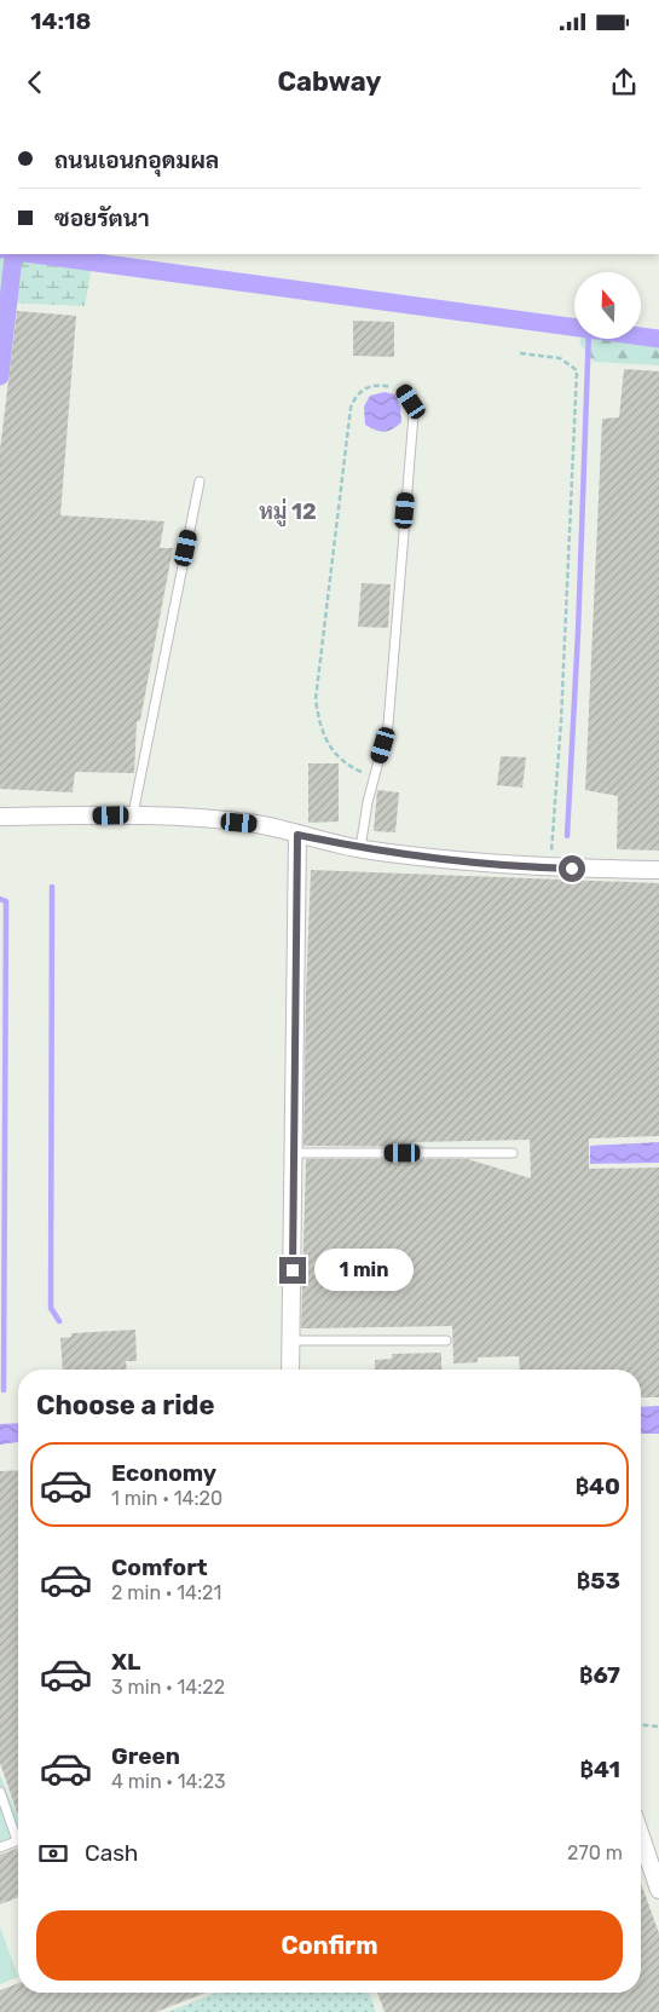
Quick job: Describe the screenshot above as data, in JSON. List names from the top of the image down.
{
  "districts": ["หมู่ 12"],
  "north": "top",
  "page": {
    "status": "14:18",
    "header": "Cabway",
    "banner": ["ถนนเอนกอุดมผล", "ซอยรัตนา"],
    "bubble": "1 min",
    "heading": "Choose a ride",
    "list": [
      {
        "name": "Economy",
        "note": "1 min · 14:20",
        "value": "฿40"
      },
      {
        "name": "Comfort",
        "note": "2 min · 14:21",
        "value": "฿53"
      },
      {
        "name": "XL",
        "note": "3 min · 14:22",
        "value": "฿67"
      },
      {
        "name": "Green",
        "note": "4 min · 14:23",
        "value": "฿41"
      }
    ],
    "pay": ["Cash", "270 m"],
    "buttons": "Confirm"
  }
}
